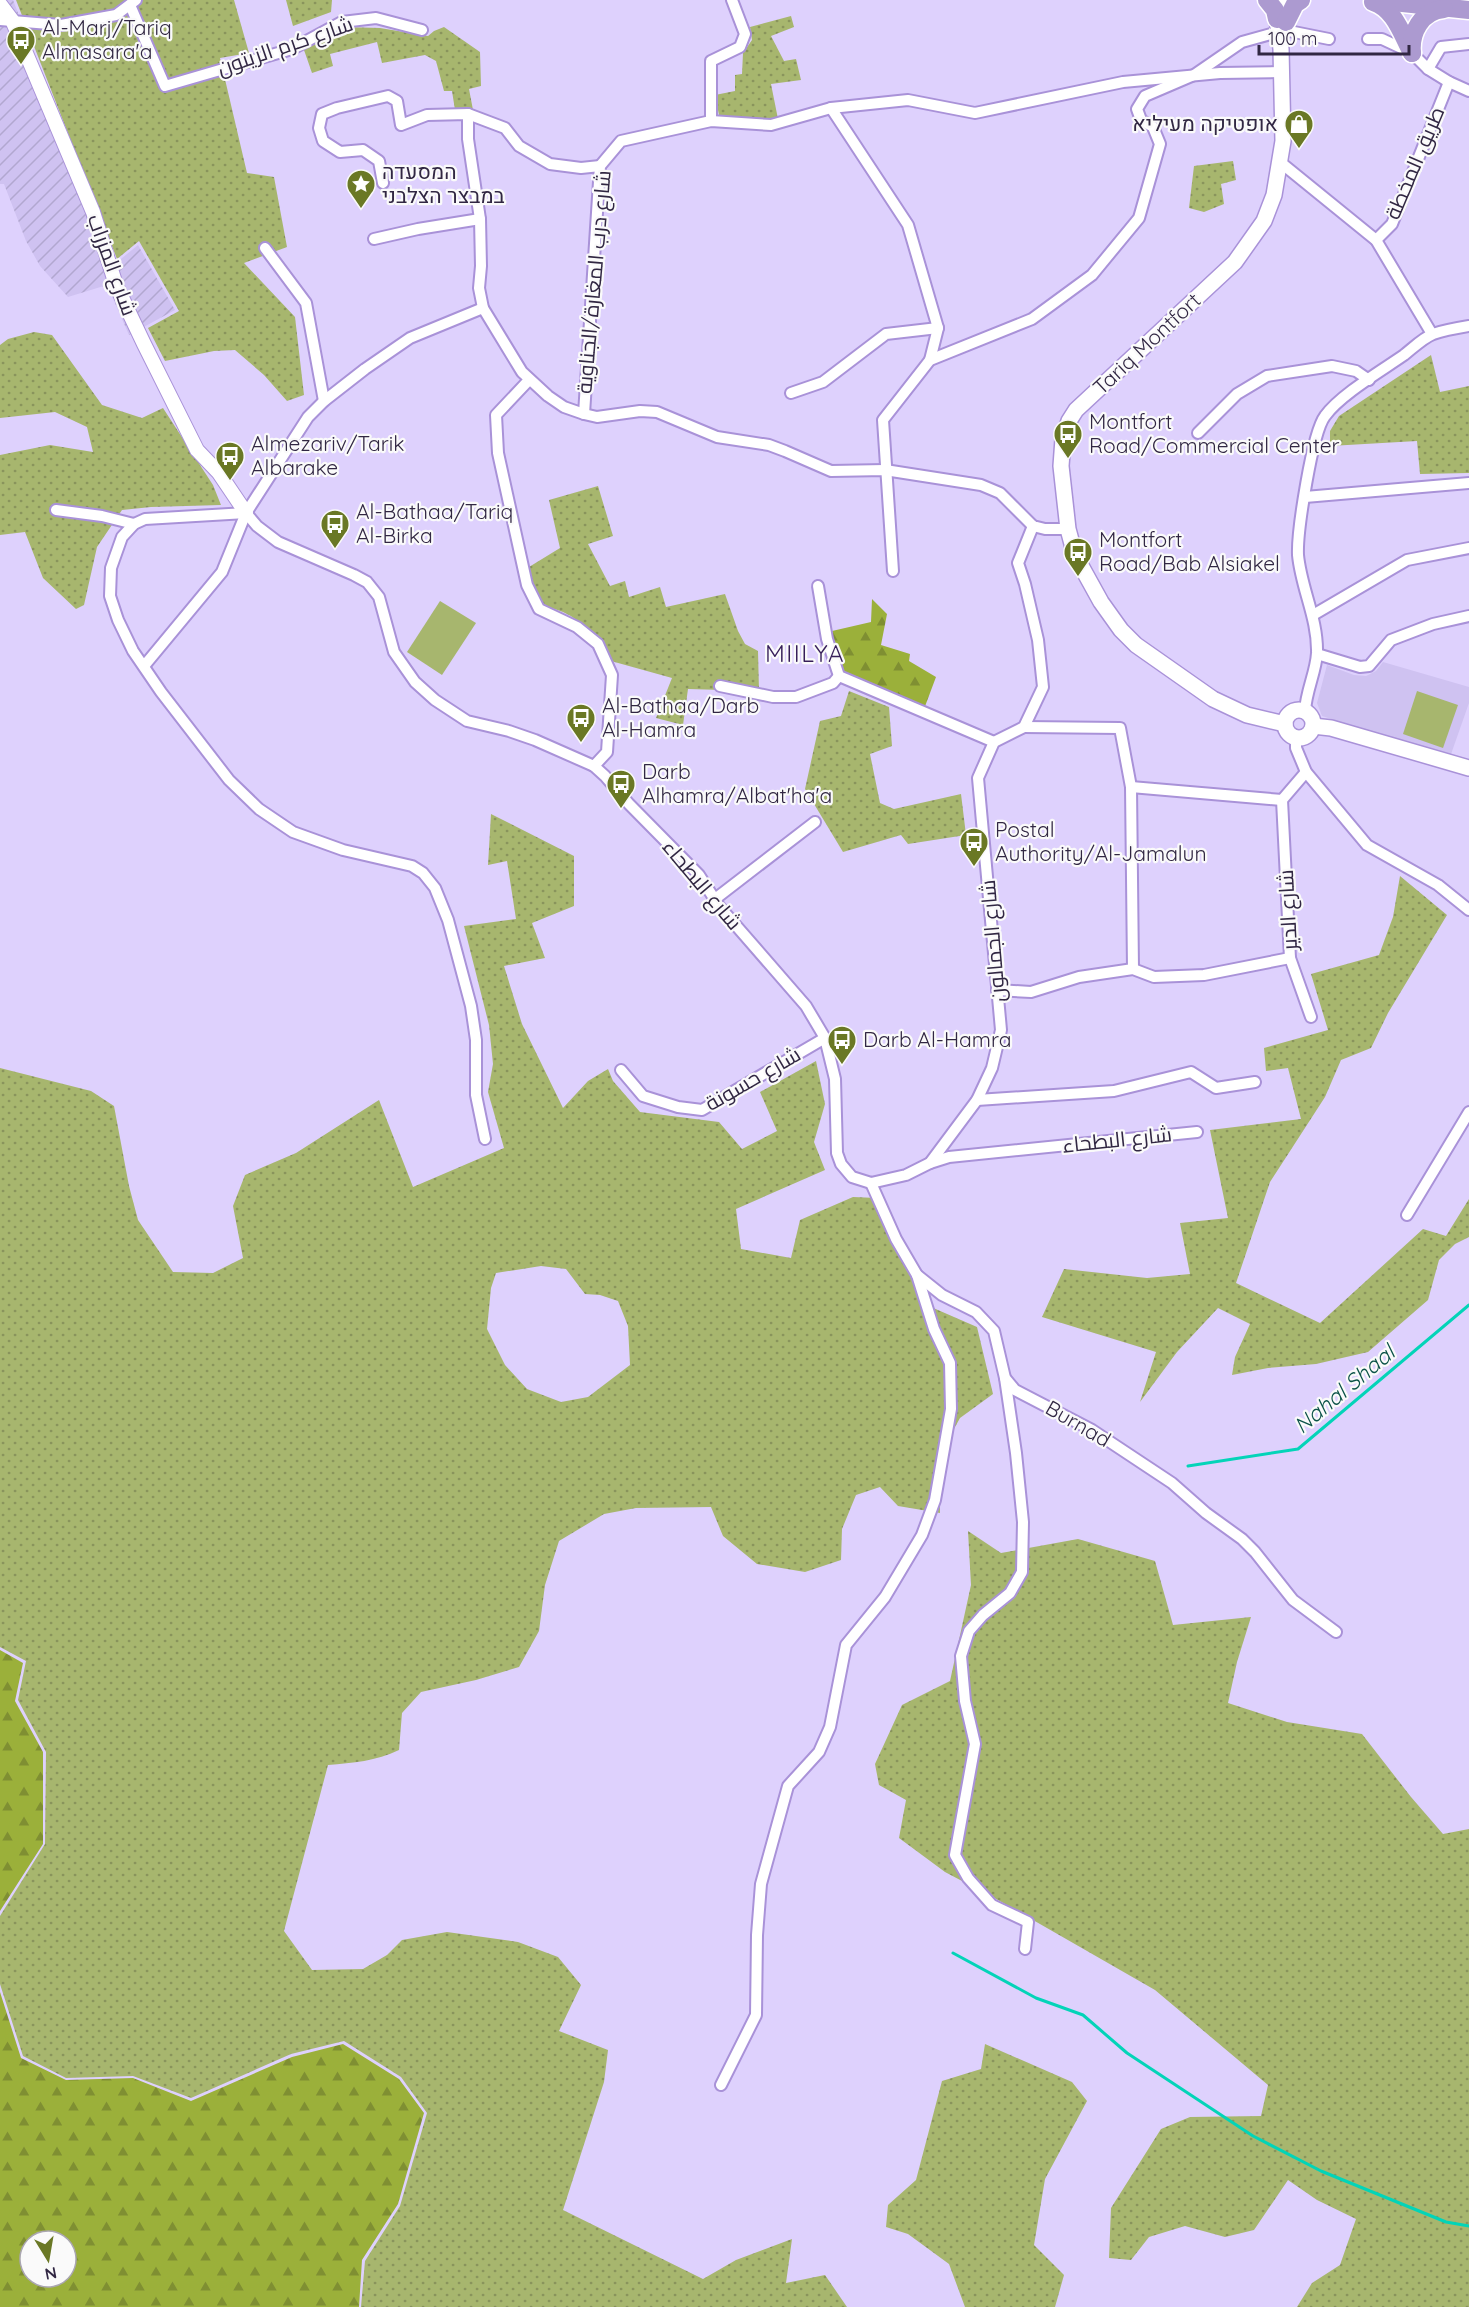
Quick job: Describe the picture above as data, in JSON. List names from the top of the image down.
{
  "streets": {
    "main road": ["Tariq Montfort"],
    "street": [
      "شارع كرم الزيتون",
      "طريق المخطة",
      "شارع المزراب",
      "شارع درب المغارة/الجناوية",
      "شارع البطحاء",
      "شارع الدير",
      "شارع الجمالون",
      "شارع حسونة",
      "Burnad"
    ]
  },
  "crossings": [
    ["شارع المزراب", "شارع البطحاء"],
    ["شارع درب المغارة/الجناوية", "Tariq Montfort"],
    ["شارع البطحاء", "شارع الجمالون"],
    ["شارع البطحاء", "شارع حسونة"]
  ],
  "districts": ["MIILYA"],
  "water": ["Nahal Shaal"],
  "places": {
    "bus stop": [
      "Al-Marj/Tariq Almasara'a",
      "Montfort Road/Commercial Center",
      "Almezariv/Tarik Albarake",
      "Al-Bathaa/Tariq Al-Birka",
      "Montfort Road/Bab Alsiakel",
      "Al-Bathaa/Darb Al-Hamra",
      "Darb Alhamra/Albat'ha'a",
      "Postal Authority/Al-Jamalun",
      "Darb Al-Hamra"
    ],
    "shop": ["אופטיקה מעיליא"],
    "place": ["המסעדה במבצר הצלבני"]
  },
  "scale_bar": "100 m",
  "north": "bottom"
}
